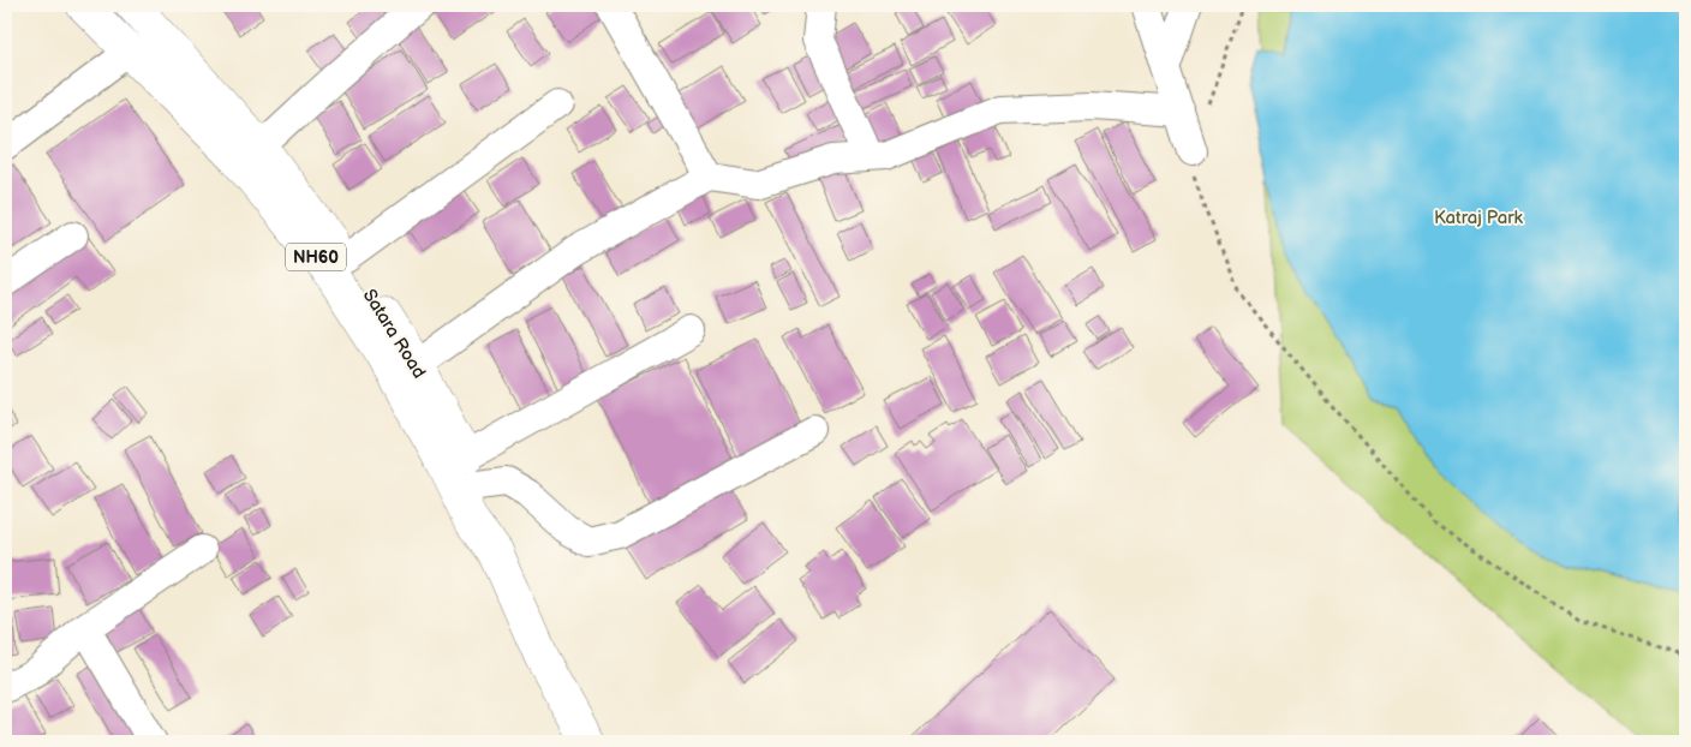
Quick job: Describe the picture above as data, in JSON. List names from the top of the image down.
{
  "streets": {
    "highway": ["NH60", "Satara Road"]
  },
  "crossings": [
    ["NH60", "Satara Road"]
  ],
  "parks": ["Katraj Park"]
}
